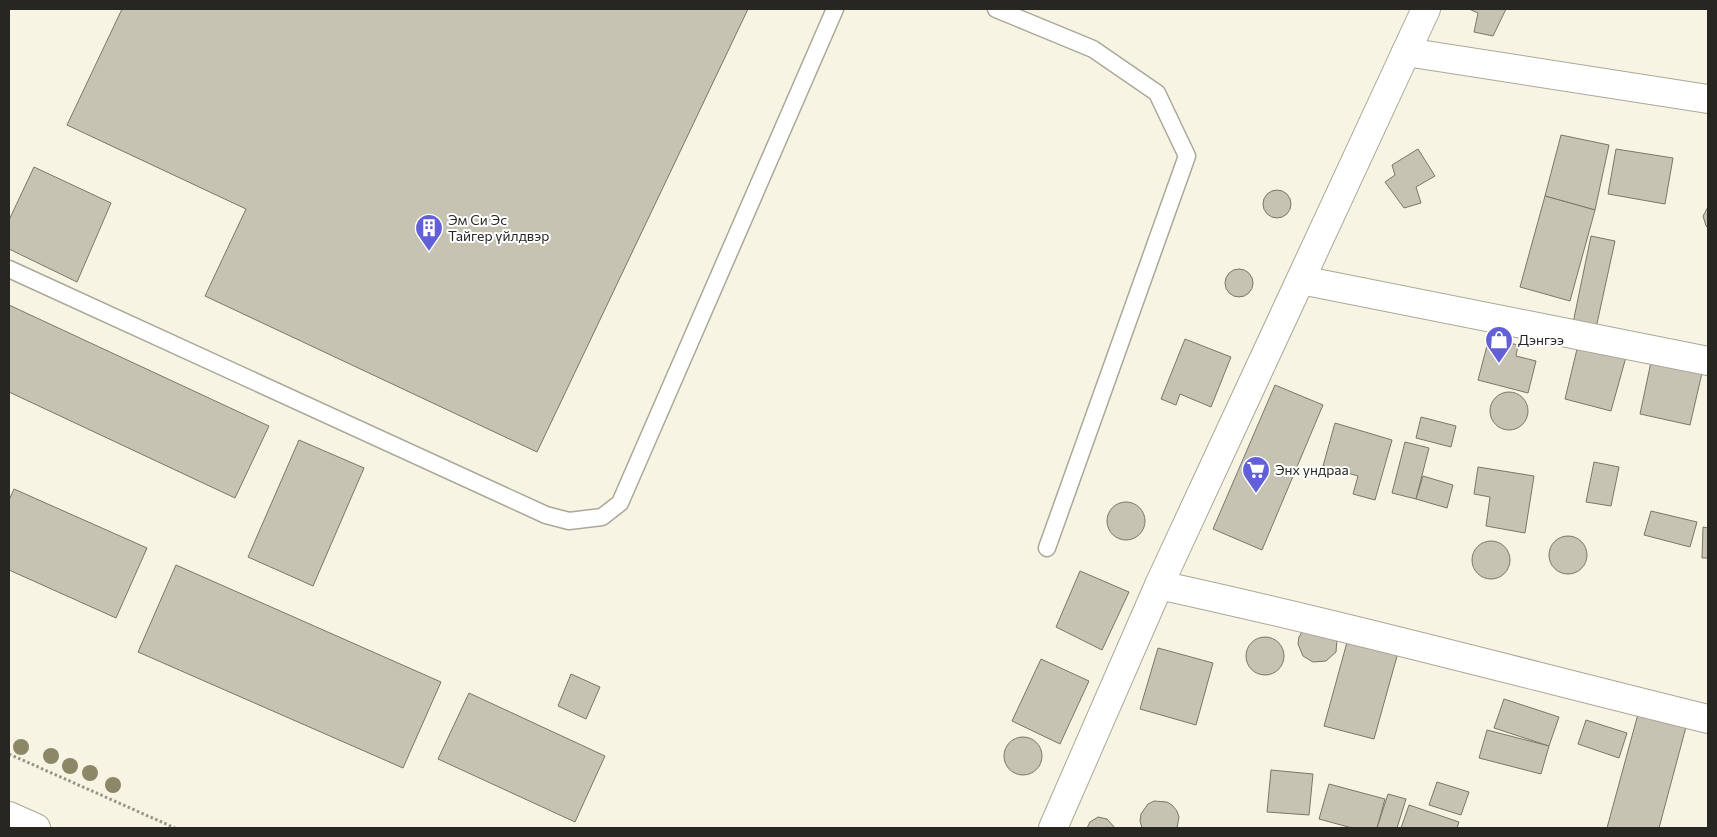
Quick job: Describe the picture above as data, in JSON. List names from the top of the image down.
{
  "places": {
    "building": ["Эм Си Эс Тайгер үйлдвэр"],
    "shop": ["Дэнгээ"],
    "supermarket": ["Энх ундраа"]
  }
}
